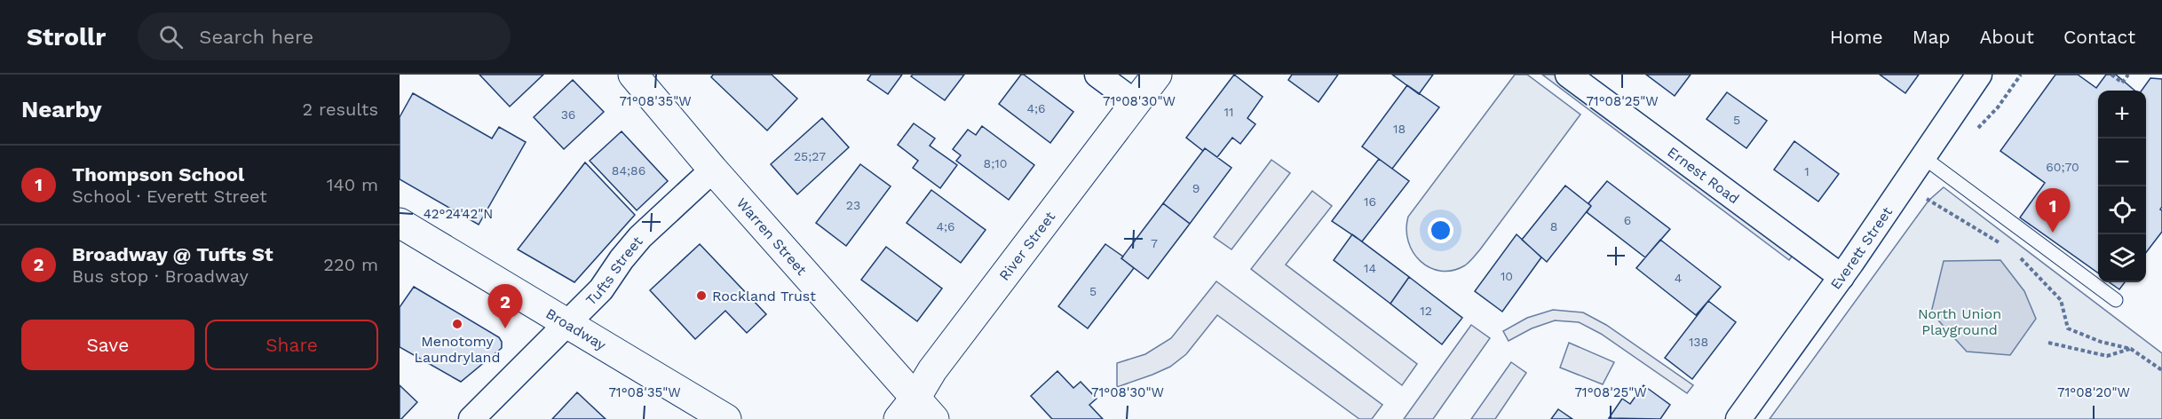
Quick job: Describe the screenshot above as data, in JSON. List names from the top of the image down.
{
  "streets": {
    "main road": ["Warren Street", "River Street", "Broadway"],
    "street": ["Ernest Road", "Everett Street", "Tufts Street"]
  },
  "crossings": [
    ["Ernest Road", "Everett Street"],
    ["Warren Street", "River Street"],
    ["Warren Street", "Tufts Street"],
    ["Tufts Street", "Broadway"]
  ],
  "parks": ["North Union Playground"],
  "places": ["Rockland Trust", "Menotomy Laundryland"],
  "house_numbers": [
    "4;6",
    "11",
    "36",
    "5",
    "18",
    "25;27",
    "8;10",
    "60;70",
    "84;86",
    "1",
    "9",
    "16",
    "23",
    "6",
    "4;6",
    "8",
    "7",
    "14",
    "10",
    "4",
    "5",
    "12",
    "138"
  ],
  "page": {
    "header": "Strollr",
    "search": "Search here",
    "nav": [
      "Home",
      "Map",
      "About",
      "Contact"
    ],
    "heading": ["Nearby", "2 results"],
    "map_buttons": ["+", "−"],
    "list": [
      {
        "mark": "1",
        "name": "Thompson School",
        "note": "School · Everett Street",
        "value": "140 m"
      },
      {
        "mark": "2",
        "name": "Broadway @ Tufts St",
        "note": "Bus stop · Broadway",
        "value": "220 m"
      }
    ],
    "pins": ["1", "2"],
    "buttons": ["Save", "Share"]
  },
  "coordinates": [
    "71°08'35\"W",
    "71°08'30\"W",
    "71°08'25\"W",
    "42°24'42\"N",
    "71°08'20\"W"
  ]
}
